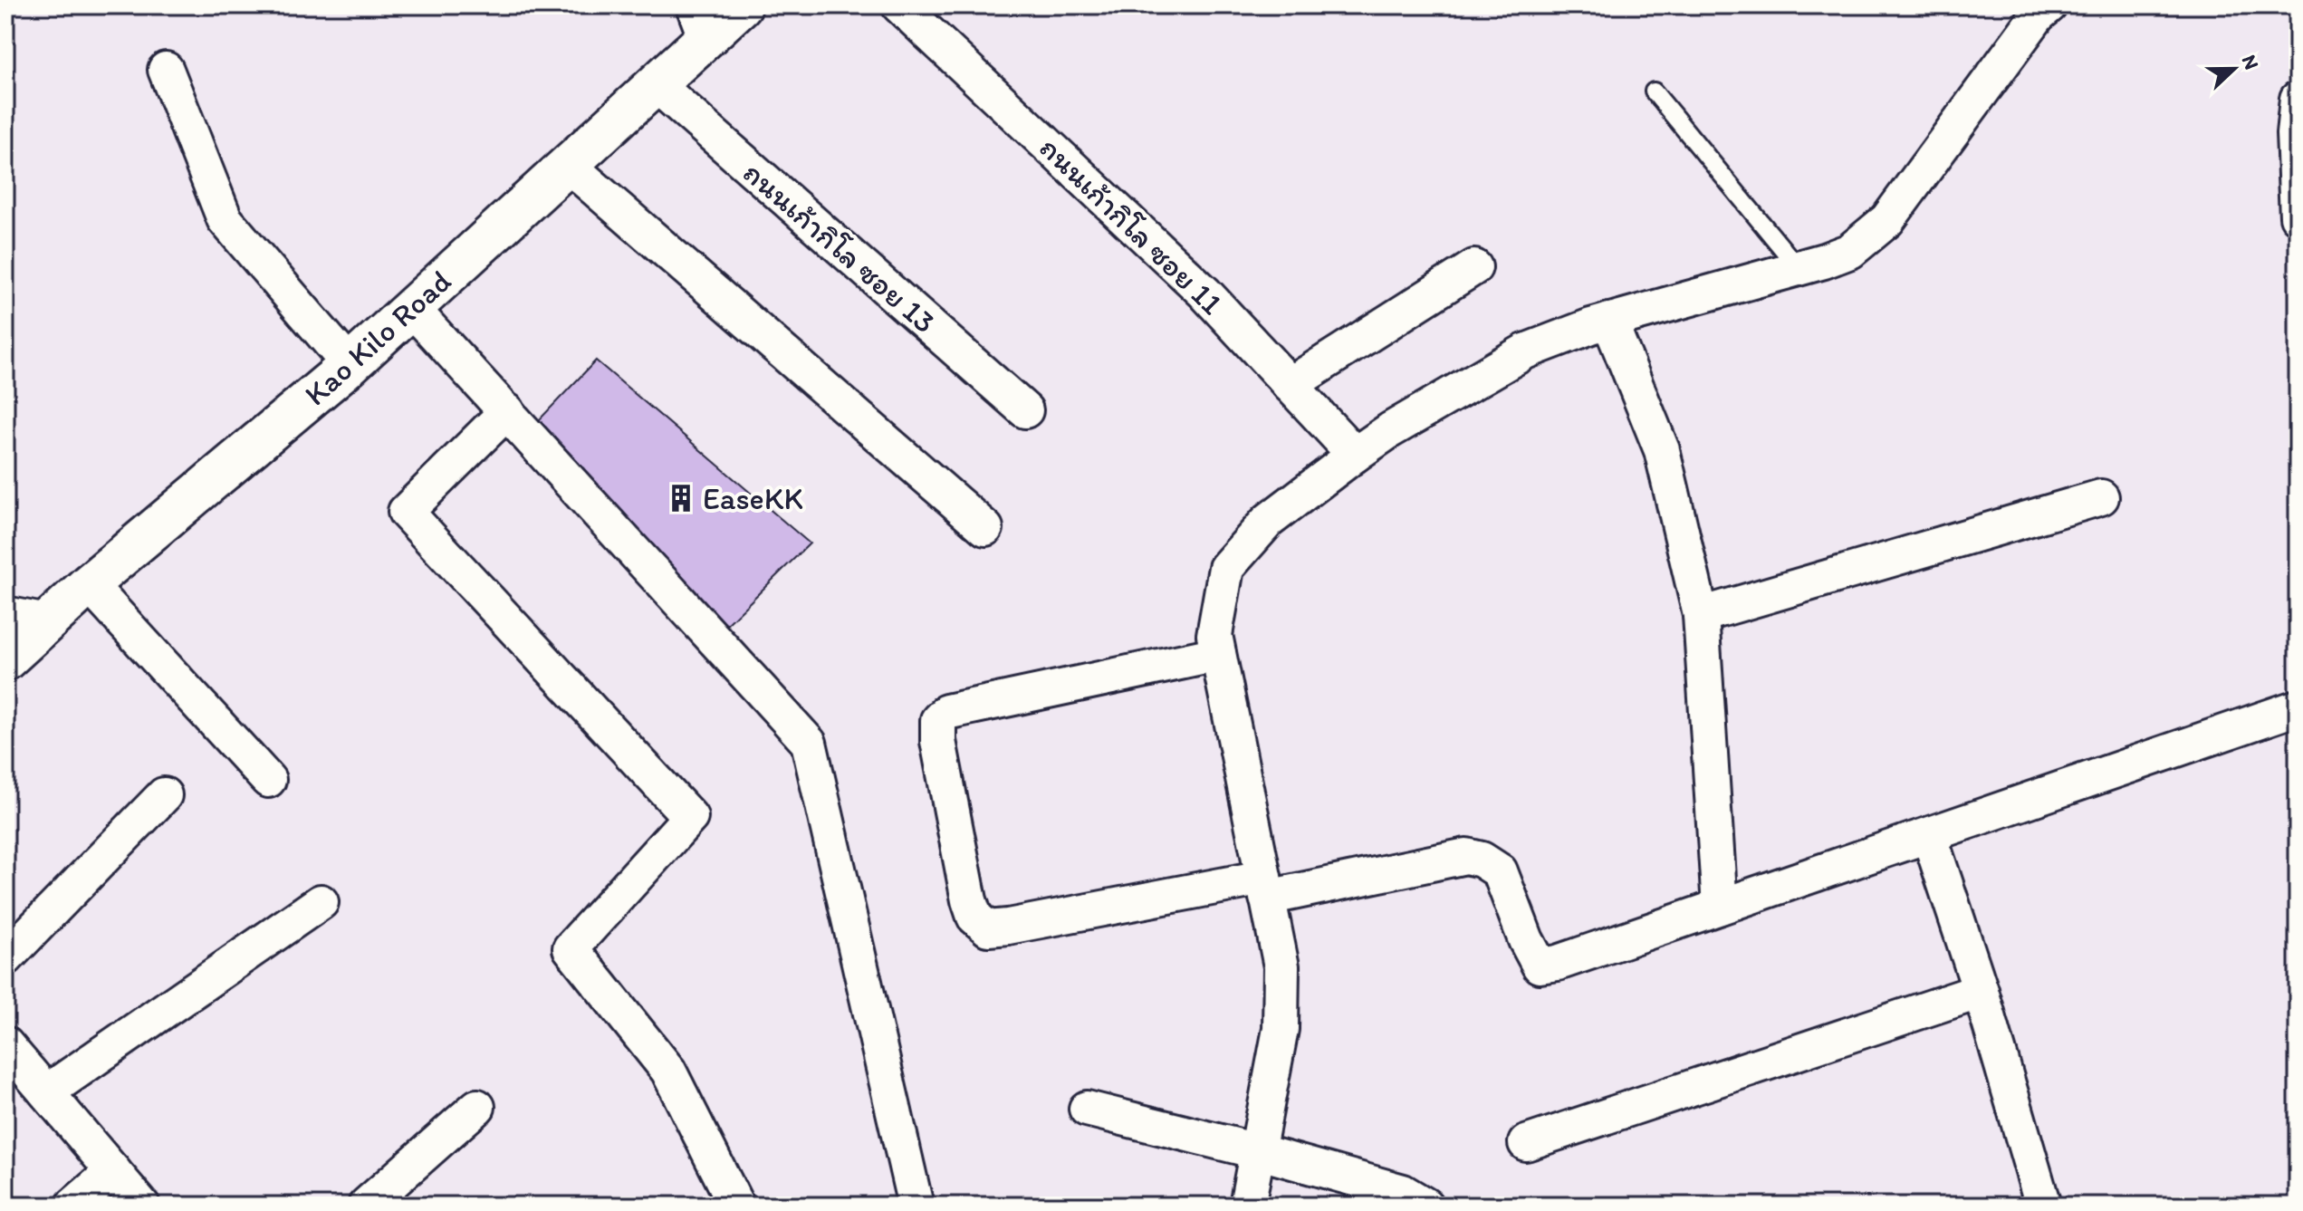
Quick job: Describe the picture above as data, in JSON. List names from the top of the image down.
{
  "streets": {
    "main road": ["Kao Kilo Road"],
    "street": ["ถนนเก้ากิโล ซอย 11", "ถนนเก้ากิโล ซอย 13"]
  },
  "crossings": [
    ["ถนนเก้ากิโล ซอย 13", "Kao Kilo Road"]
  ],
  "places": {
    "building": ["EaseKK"]
  },
  "north": "right"
}
